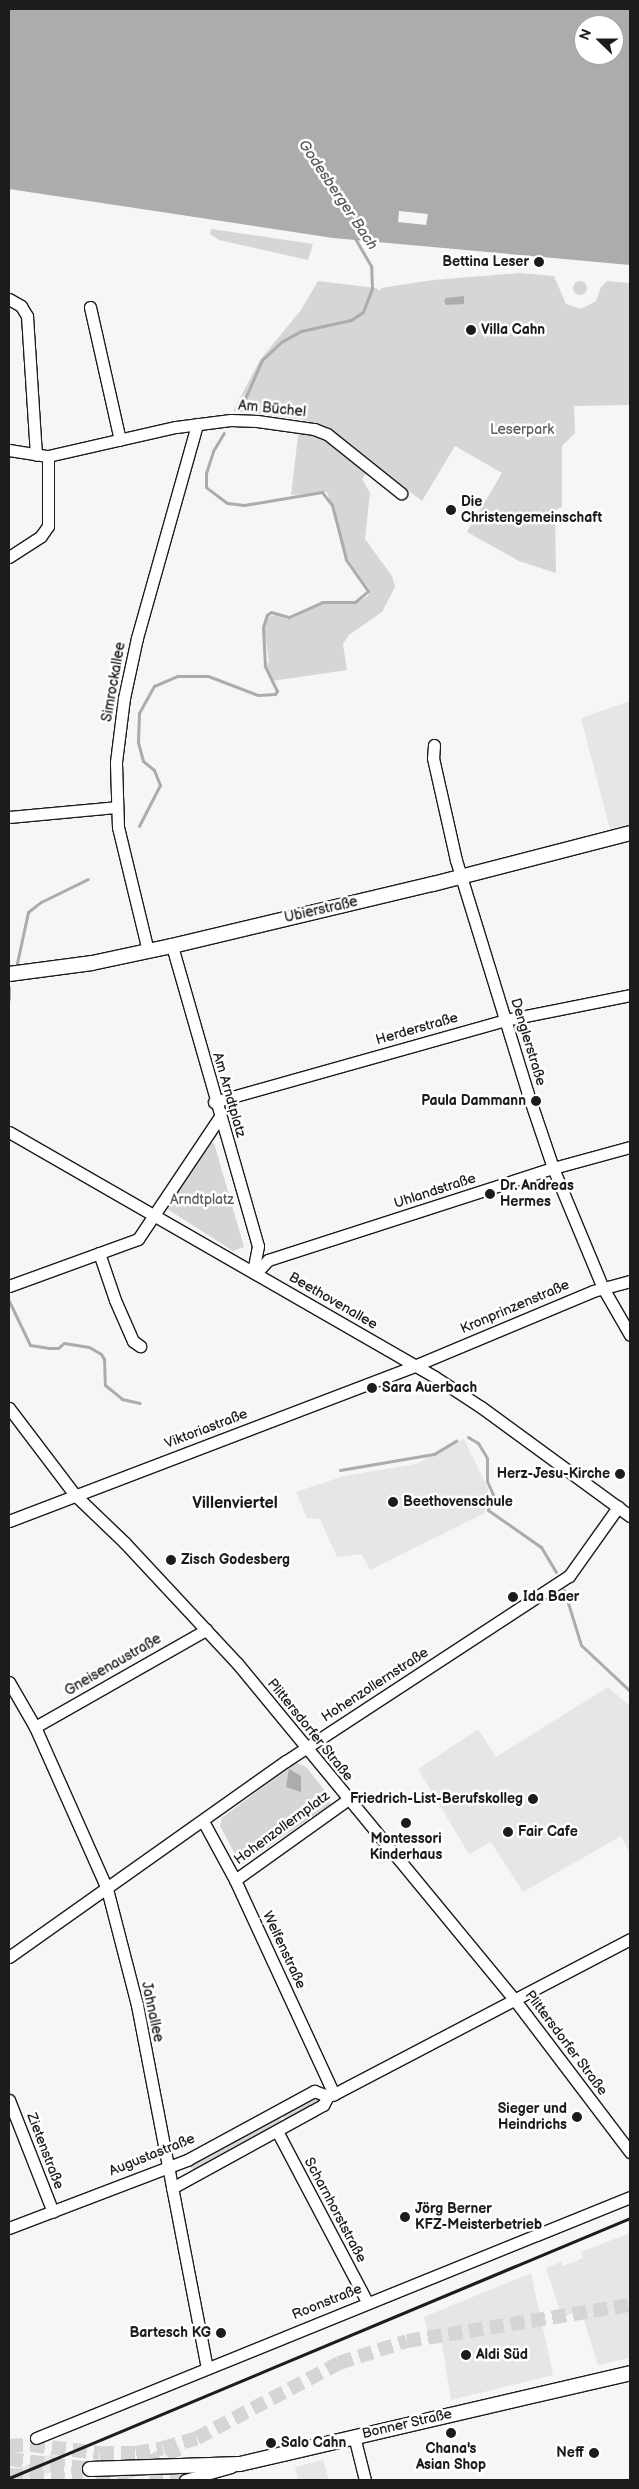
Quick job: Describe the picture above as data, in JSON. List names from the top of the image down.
{
  "streets": {
    "main road": ["Ubierstraße", "Bonner Straße"],
    "street": [
      "Am Büchel",
      "Simrockallee",
      "Herderstraße",
      "Denglerstraße",
      "Am Arndtplatz",
      "Uhlandstraße",
      "Beethovenallee",
      "Kronprinzenstraße",
      "Viktoriastraße",
      "Gneisenaustraße",
      "Hohenzollernstraße",
      "Plittersdorfer Straße",
      "Hohenzollernplatz",
      "Welfenstraße",
      "Jahnallee",
      "Zietenstraße",
      "Augustastraße",
      "Scharnhorststraße",
      "Roonstraße"
    ]
  },
  "crossings": [
    ["Am Büchel", "Simrockallee"],
    ["Simrockallee", "Ubierstraße"],
    ["Ubierstraße", "Denglerstraße"],
    ["Ubierstraße", "Am Arndtplatz"],
    ["Herderstraße", "Denglerstraße"],
    ["Herderstraße", "Am Arndtplatz"],
    ["Denglerstraße", "Uhlandstraße"],
    ["Denglerstraße", "Kronprinzenstraße"],
    ["Uhlandstraße", "Beethovenallee"],
    ["Beethovenallee", "Kronprinzenstraße"],
    ["Beethovenallee", "Viktoriastraße"],
    ["Beethovenallee", "Hohenzollernstraße"],
    ["Kronprinzenstraße", "Viktoriastraße"],
    ["Viktoriastraße", "Plittersdorfer Straße"],
    ["Gneisenaustraße", "Plittersdorfer Straße"],
    ["Gneisenaustraße", "Jahnallee"],
    ["Hohenzollernstraße", "Plittersdorfer Straße"],
    ["Hohenzollernstraße", "Welfenstraße"],
    ["Hohenzollernstraße", "Jahnallee"],
    ["Plittersdorfer Straße", "Hohenzollernplatz"],
    ["Plittersdorfer Straße", "Augustastraße"],
    ["Hohenzollernplatz", "Welfenstraße"],
    ["Welfenstraße", "Augustastraße"],
    ["Jahnallee", "Augustastraße"],
    ["Jahnallee", "Roonstraße"],
    ["Zietenstraße", "Augustastraße"],
    ["Augustastraße", "Scharnhorststraße"],
    ["Scharnhorststraße", "Roonstraße"]
  ],
  "districts": ["Villenviertel"],
  "water": ["Godesberger Bach"],
  "parks": ["Leserpark", "Arndtplatz"],
  "places": [
    "Bettina Leser",
    "Villa Cahn",
    "Die Christengemeinschaft",
    "Paula Dammann",
    "Dr. Andreas Hermes",
    "Sara Auerbach",
    "Herz-Jesu-Kirche",
    "Beethovenschule",
    "Zisch Godesberg",
    "Ida Baer",
    "Friedrich-List-Berufskolleg",
    "Montessori Kinderhaus",
    "Fair Cafe",
    "Sieger und Heindrichs",
    "Jörg Berner KFZ-Meisterbetrieb",
    "Bartesch KG",
    "Aldi Süd",
    "Chana's Asian Shop",
    "Salo Cahn",
    "Neff"
  ],
  "north": "left"
}
